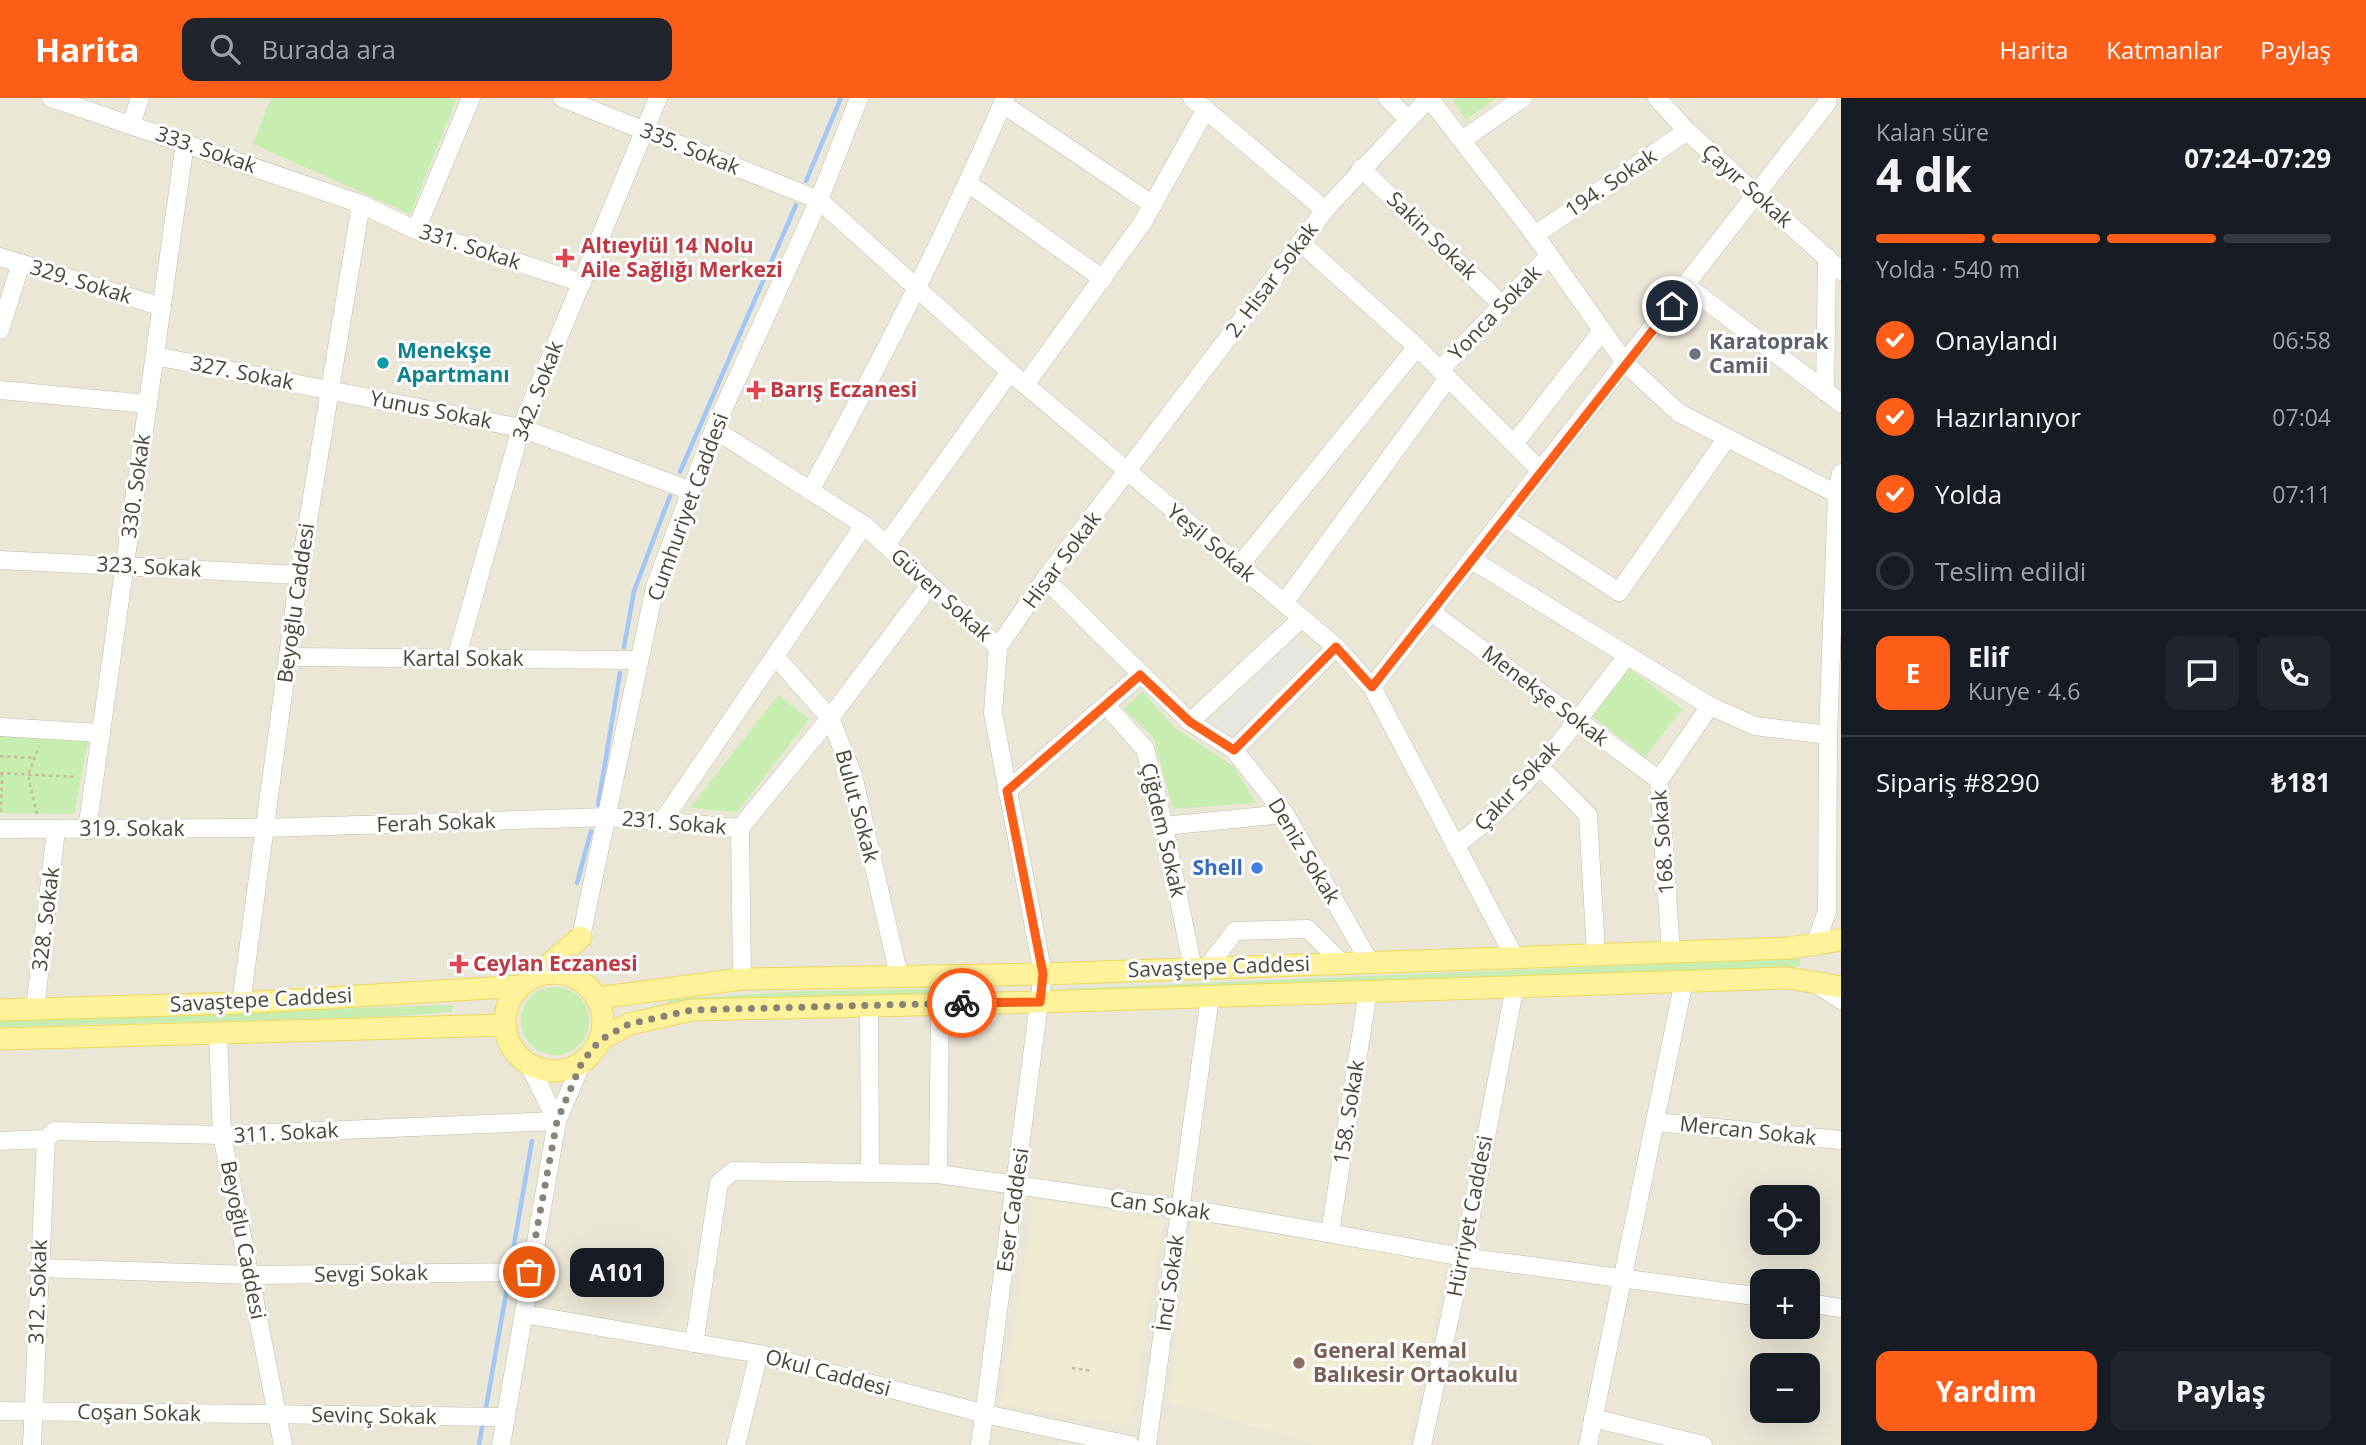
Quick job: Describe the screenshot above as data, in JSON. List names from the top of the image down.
{
  "streets": {
    "main road": ["Savaştepe Caddesi"],
    "street": [
      "335. Sokak",
      "333. Sokak",
      "194. Sokak",
      "Çayır Sokak",
      "Sakin Sokak",
      "331. Sokak",
      "2. Hisar Sokak",
      "329. Sokak",
      "Yonca Sokak",
      "327. Sokak",
      "342. Sokak",
      "Yunus Sokak",
      "330. Sokak",
      "Cumhuriyet Caddesi",
      "Yeşil Sokak",
      "Hisar Sokak",
      "323. Sokak",
      "Güven Sokak",
      "Beyoğlu Caddesi",
      "Kartal Sokak",
      "Menekşe Sokak",
      "Çakır Sokak",
      "Bulut Sokak",
      "Ferah Sokak",
      "231. Sokak",
      "319. Sokak",
      "Çiğdem Sokak",
      "168. Sokak",
      "Deniz Sokak",
      "328. Sokak",
      "158. Sokak",
      "Mercan Sokak",
      "311. Sokak",
      "Can Sokak",
      "Eser Caddesi",
      "Hürriyet Caddesi",
      "Sevgi Sokak",
      "İnci Sokak",
      "312. Sokak",
      "Okul Caddesi",
      "Coşan Sokak",
      "Sevinç Sokak"
    ]
  },
  "crossings": [
    ["335. Sokak", "342. Sokak"],
    ["335. Sokak", "Cumhuriyet Caddesi"],
    ["335. Sokak", "Yeşil Sokak"],
    ["333. Sokak", "331. Sokak"],
    ["333. Sokak", "330. Sokak"],
    ["333. Sokak", "Beyoğlu Caddesi"],
    ["194. Sokak", "Çayır Sokak"],
    ["Sakin Sokak", "2. Hisar Sokak"],
    ["Sakin Sokak", "Yonca Sokak"],
    ["331. Sokak", "342. Sokak"],
    ["331. Sokak", "Beyoğlu Caddesi"],
    ["2. Hisar Sokak", "Yeşil Sokak"],
    ["2. Hisar Sokak", "Hisar Sokak"],
    ["329. Sokak", "330. Sokak"],
    ["Yonca Sokak", "Yeşil Sokak"],
    ["327. Sokak", "Yunus Sokak"],
    ["327. Sokak", "330. Sokak"],
    ["327. Sokak", "Beyoğlu Caddesi"],
    ["342. Sokak", "Yunus Sokak"],
    ["342. Sokak", "Kartal Sokak"],
    ["Yunus Sokak", "Cumhuriyet Caddesi"],
    ["Yunus Sokak", "Beyoğlu Caddesi"],
    ["330. Sokak", "323. Sokak"],
    ["330. Sokak", "319. Sokak"],
    ["Cumhuriyet Caddesi", "Yeşil Sokak"],
    ["Cumhuriyet Caddesi", "Güven Sokak"],
    ["Cumhuriyet Caddesi", "Kartal Sokak"],
    ["Cumhuriyet Caddesi", "Ferah Sokak"],
    ["Cumhuriyet Caddesi", "231. Sokak"],
    ["Yeşil Sokak", "Hisar Sokak"],
    ["Yeşil Sokak", "Çakır Sokak"],
    ["Yeşil Sokak", "Savaştepe Caddesi"],
    ["Hisar Sokak", "Güven Sokak"],
    ["Hisar Sokak", "Deniz Sokak"],
    ["323. Sokak", "Beyoğlu Caddesi"],
    ["Güven Sokak", "Savaştepe Caddesi"],
    ["Güven Sokak", "Eser Caddesi"],
    ["Beyoğlu Caddesi", "Kartal Sokak"],
    ["Beyoğlu Caddesi", "Ferah Sokak"],
    ["Beyoğlu Caddesi", "319. Sokak"],
    ["Beyoğlu Caddesi", "Savaştepe Caddesi"],
    ["Beyoğlu Caddesi", "311. Sokak"],
    ["Beyoğlu Caddesi", "Sevgi Sokak"],
    ["Beyoğlu Caddesi", "Coşan Sokak"],
    ["Beyoğlu Caddesi", "Sevinç Sokak"],
    ["Menekşe Sokak", "Çakır Sokak"],
    ["Menekşe Sokak", "168. Sokak"],
    ["Bulut Sokak", "Savaştepe Caddesi"],
    ["Ferah Sokak", "231. Sokak"],
    ["Ferah Sokak", "319. Sokak"],
    ["319. Sokak", "328. Sokak"],
    ["Çiğdem Sokak", "Savaştepe Caddesi"],
    ["168. Sokak", "Savaştepe Caddesi"],
    ["Deniz Sokak", "Savaştepe Caddesi"],
    ["328. Sokak", "Savaştepe Caddesi"],
    ["Savaştepe Caddesi", "158. Sokak"],
    ["Savaştepe Caddesi", "Eser Caddesi"],
    ["Savaştepe Caddesi", "Hürriyet Caddesi"],
    ["Savaştepe Caddesi", "İnci Sokak"],
    ["158. Sokak", "Can Sokak"],
    ["311. Sokak", "312. Sokak"],
    ["Can Sokak", "Eser Caddesi"],
    ["Can Sokak", "Hürriyet Caddesi"],
    ["Can Sokak", "İnci Sokak"],
    ["Can Sokak", "Okul Caddesi"],
    ["Eser Caddesi", "Okul Caddesi"],
    ["Sevgi Sokak", "312. Sokak"],
    ["312. Sokak", "Coşan Sokak"],
    ["Coşan Sokak", "Sevinç Sokak"]
  ],
  "places": {
    "health": ["Altıeylül 14 Nolu Aile Sağlığı Merkezi", "Barış Eczanesi", "Ceylan Eczanesi"],
    "other": [
      "Karatoprak Camii",
      "Menekşe Apartmanı",
      "Shell",
      "A101",
      "General Kemal Balıkesir Ortaokulu"
    ]
  },
  "page": {
    "header": "Harita",
    "search": "Burada ara",
    "nav": ["Harita", "Katmanlar", "Paylaş"],
    "heading": ["4 dk", "Kalan süre", "07:24–07:29"],
    "panel": [
      "Elif",
      "Kurye · 4.6",
      "Sipariş #8290",
      "₺181"
    ],
    "bar": "Yolda · 540 m",
    "list": [
      ["Onaylandı", "06:58"],
      ["Hazırlanıyor", "07:04"],
      ["Yolda", "07:11"],
      "Teslim edildi"
    ],
    "round": "E",
    "map_buttons": ["+", "−"],
    "bubble": "A101",
    "buttons": ["Yardım", "Paylaş"]
  }
}
